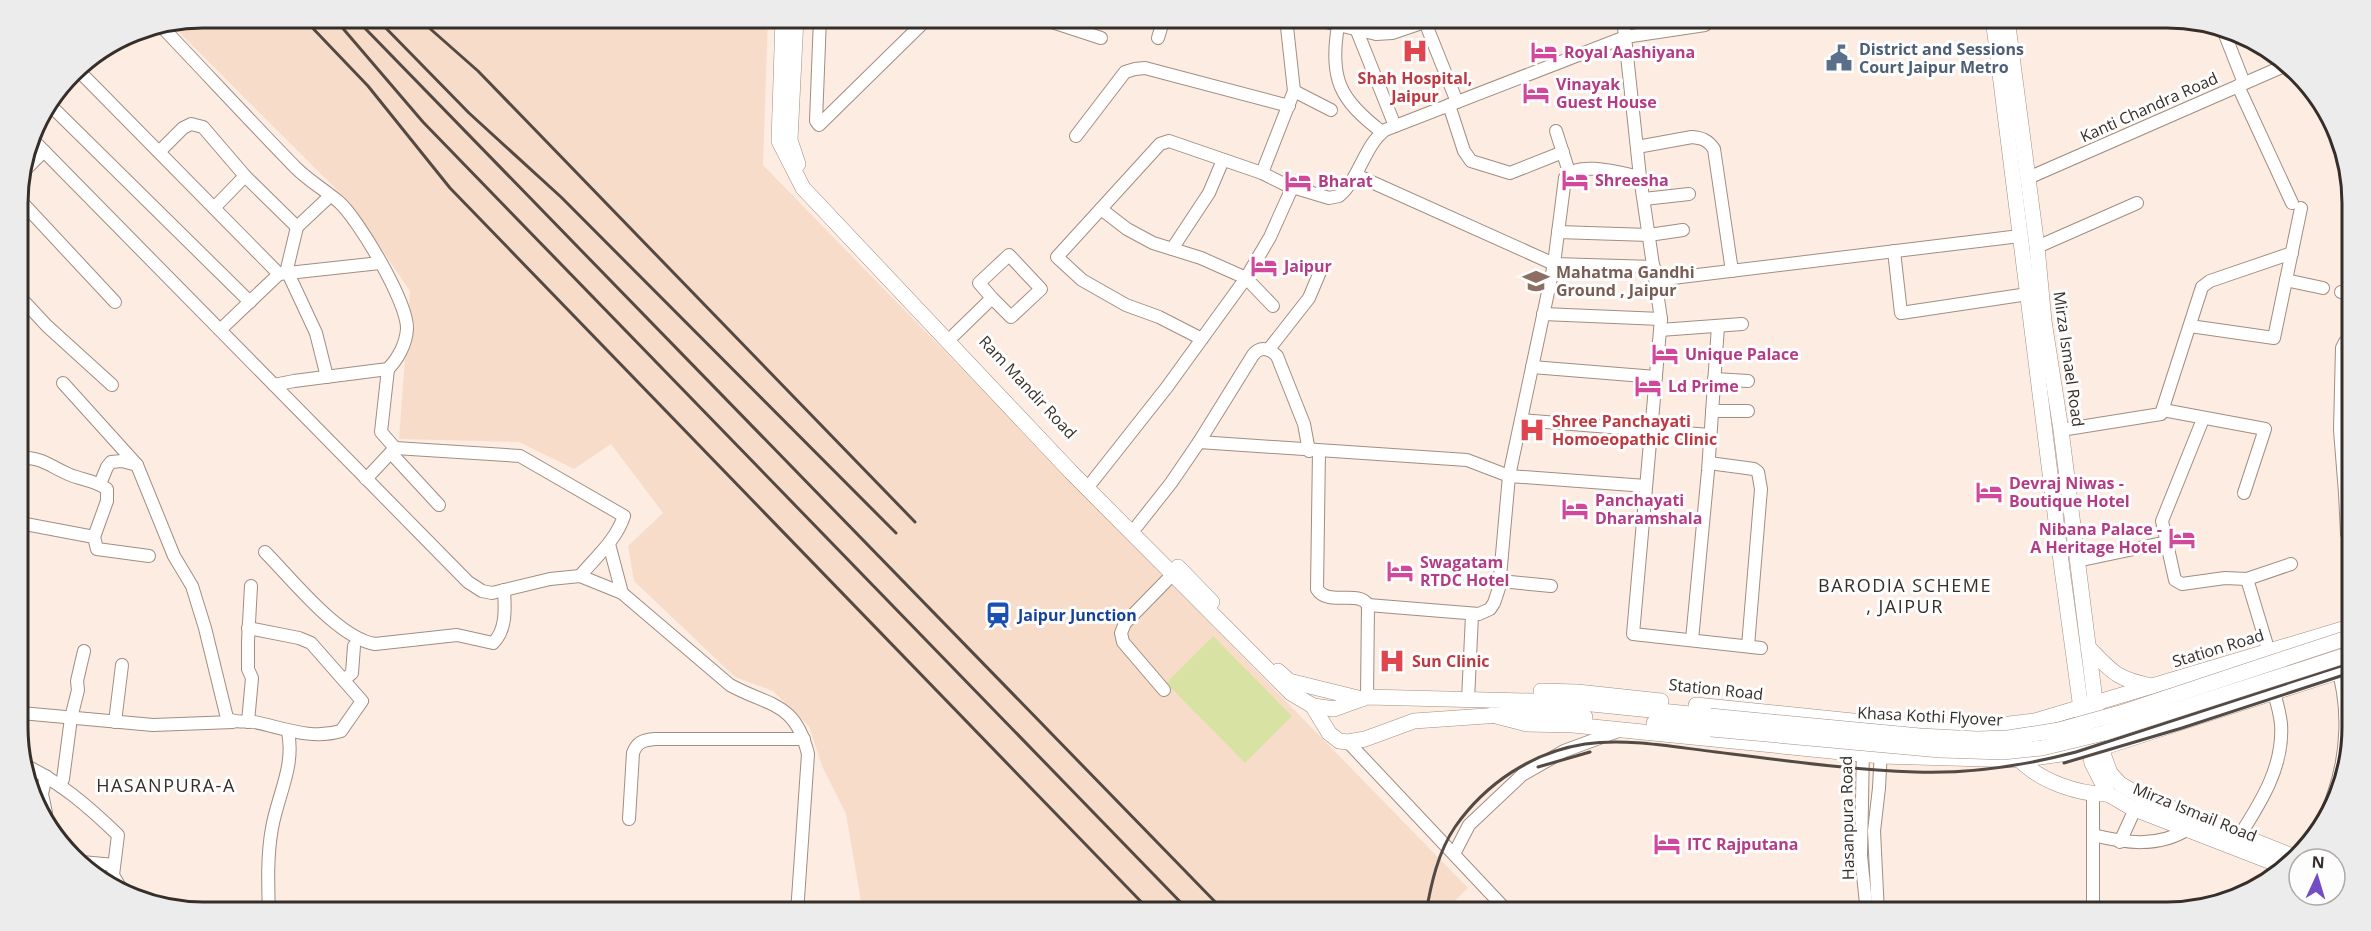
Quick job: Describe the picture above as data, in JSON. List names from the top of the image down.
{
  "streets": {
    "main road": [
      "Mirza Ismael Road",
      "Ram Mandir Road",
      "Station Road",
      "Khasa Kothi Flyover",
      "Mirza Ismail Road"
    ],
    "street": ["Kanti Chandra Road", "Hasanpura Road"]
  },
  "crossings": [
    ["Kanti Chandra Road", "Mirza Ismael Road"],
    ["Mirza Ismael Road", "Station Road"],
    ["Mirza Ismael Road", "Mirza Ismail Road"],
    ["Ram Mandir Road", "Station Road"],
    ["Station Road", "Khasa Kothi Flyover"],
    ["Station Road", "Mirza Ismail Road"],
    ["Station Road", "Hasanpura Road"]
  ],
  "districts": ["BARODIA SCHEME , JAIPUR", "HASANPURA-A"],
  "places": {
    "hospital": ["Shah Hospital, Jaipur", "Shree Panchayati Homoeopathic Clinic", "Sun Clinic"],
    "hotel": [
      "Royal Aashiyana",
      "Vinayak Guest House",
      "Shreesha",
      "Bharat",
      "Jaipur",
      "Unique Palace",
      "Ld Prime",
      "Devraj Niwas - Boutique Hotel",
      "Panchayati Dharamshala",
      "Nibana Palace - A Heritage Hotel",
      "Swagatam RTDC Hotel",
      "ITC Rajputana"
    ],
    "public building": ["District and Sessions Court Jaipur Metro"],
    "school or university": ["Mahatma Gandhi Ground , Jaipur"],
    "station": ["Jaipur Junction"]
  },
  "north": "top"
}
